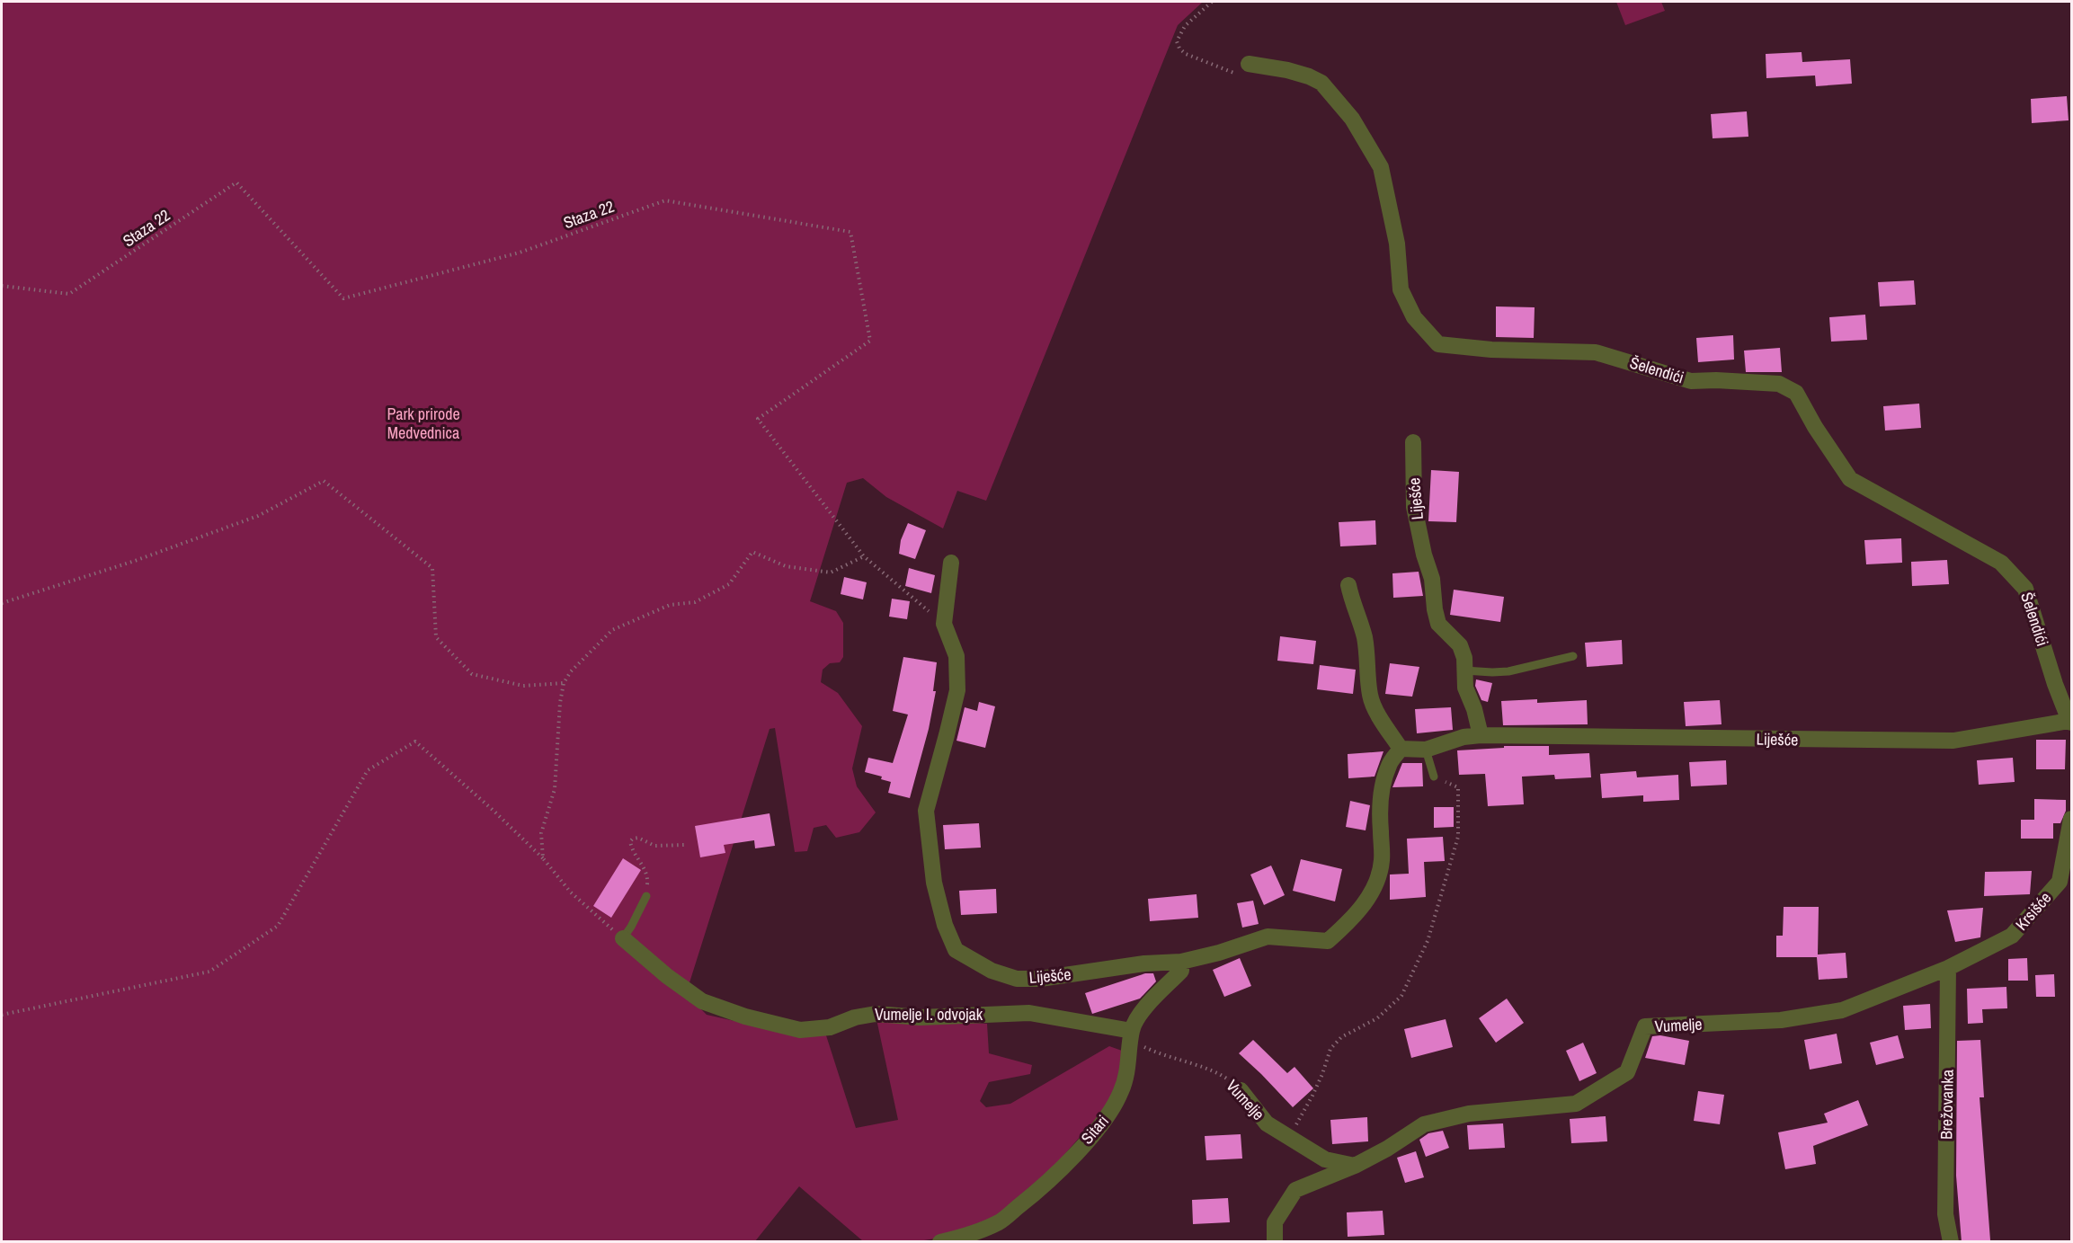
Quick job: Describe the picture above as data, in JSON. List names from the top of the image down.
{
  "streets": {
    "street": [
      "Šelendići",
      "Liješće",
      "Krsišće",
      "Vumelje I. odvojak",
      "Vumelje",
      "Brežovanka",
      "Sitari"
    ],
    "path": ["Staza 22"]
  },
  "crossings": [
    ["Šelendići", "Liješće"],
    ["Liješće", "Sitari"],
    ["Krsišće", "Vumelje"],
    ["Krsišće", "Brežovanka"],
    ["Vumelje I. odvojak", "Vumelje"],
    ["Vumelje I. odvojak", "Sitari"],
    ["Vumelje", "Brežovanka"],
    ["Vumelje", "Sitari"]
  ],
  "parks": ["Park prirode Medvednica"]
}
